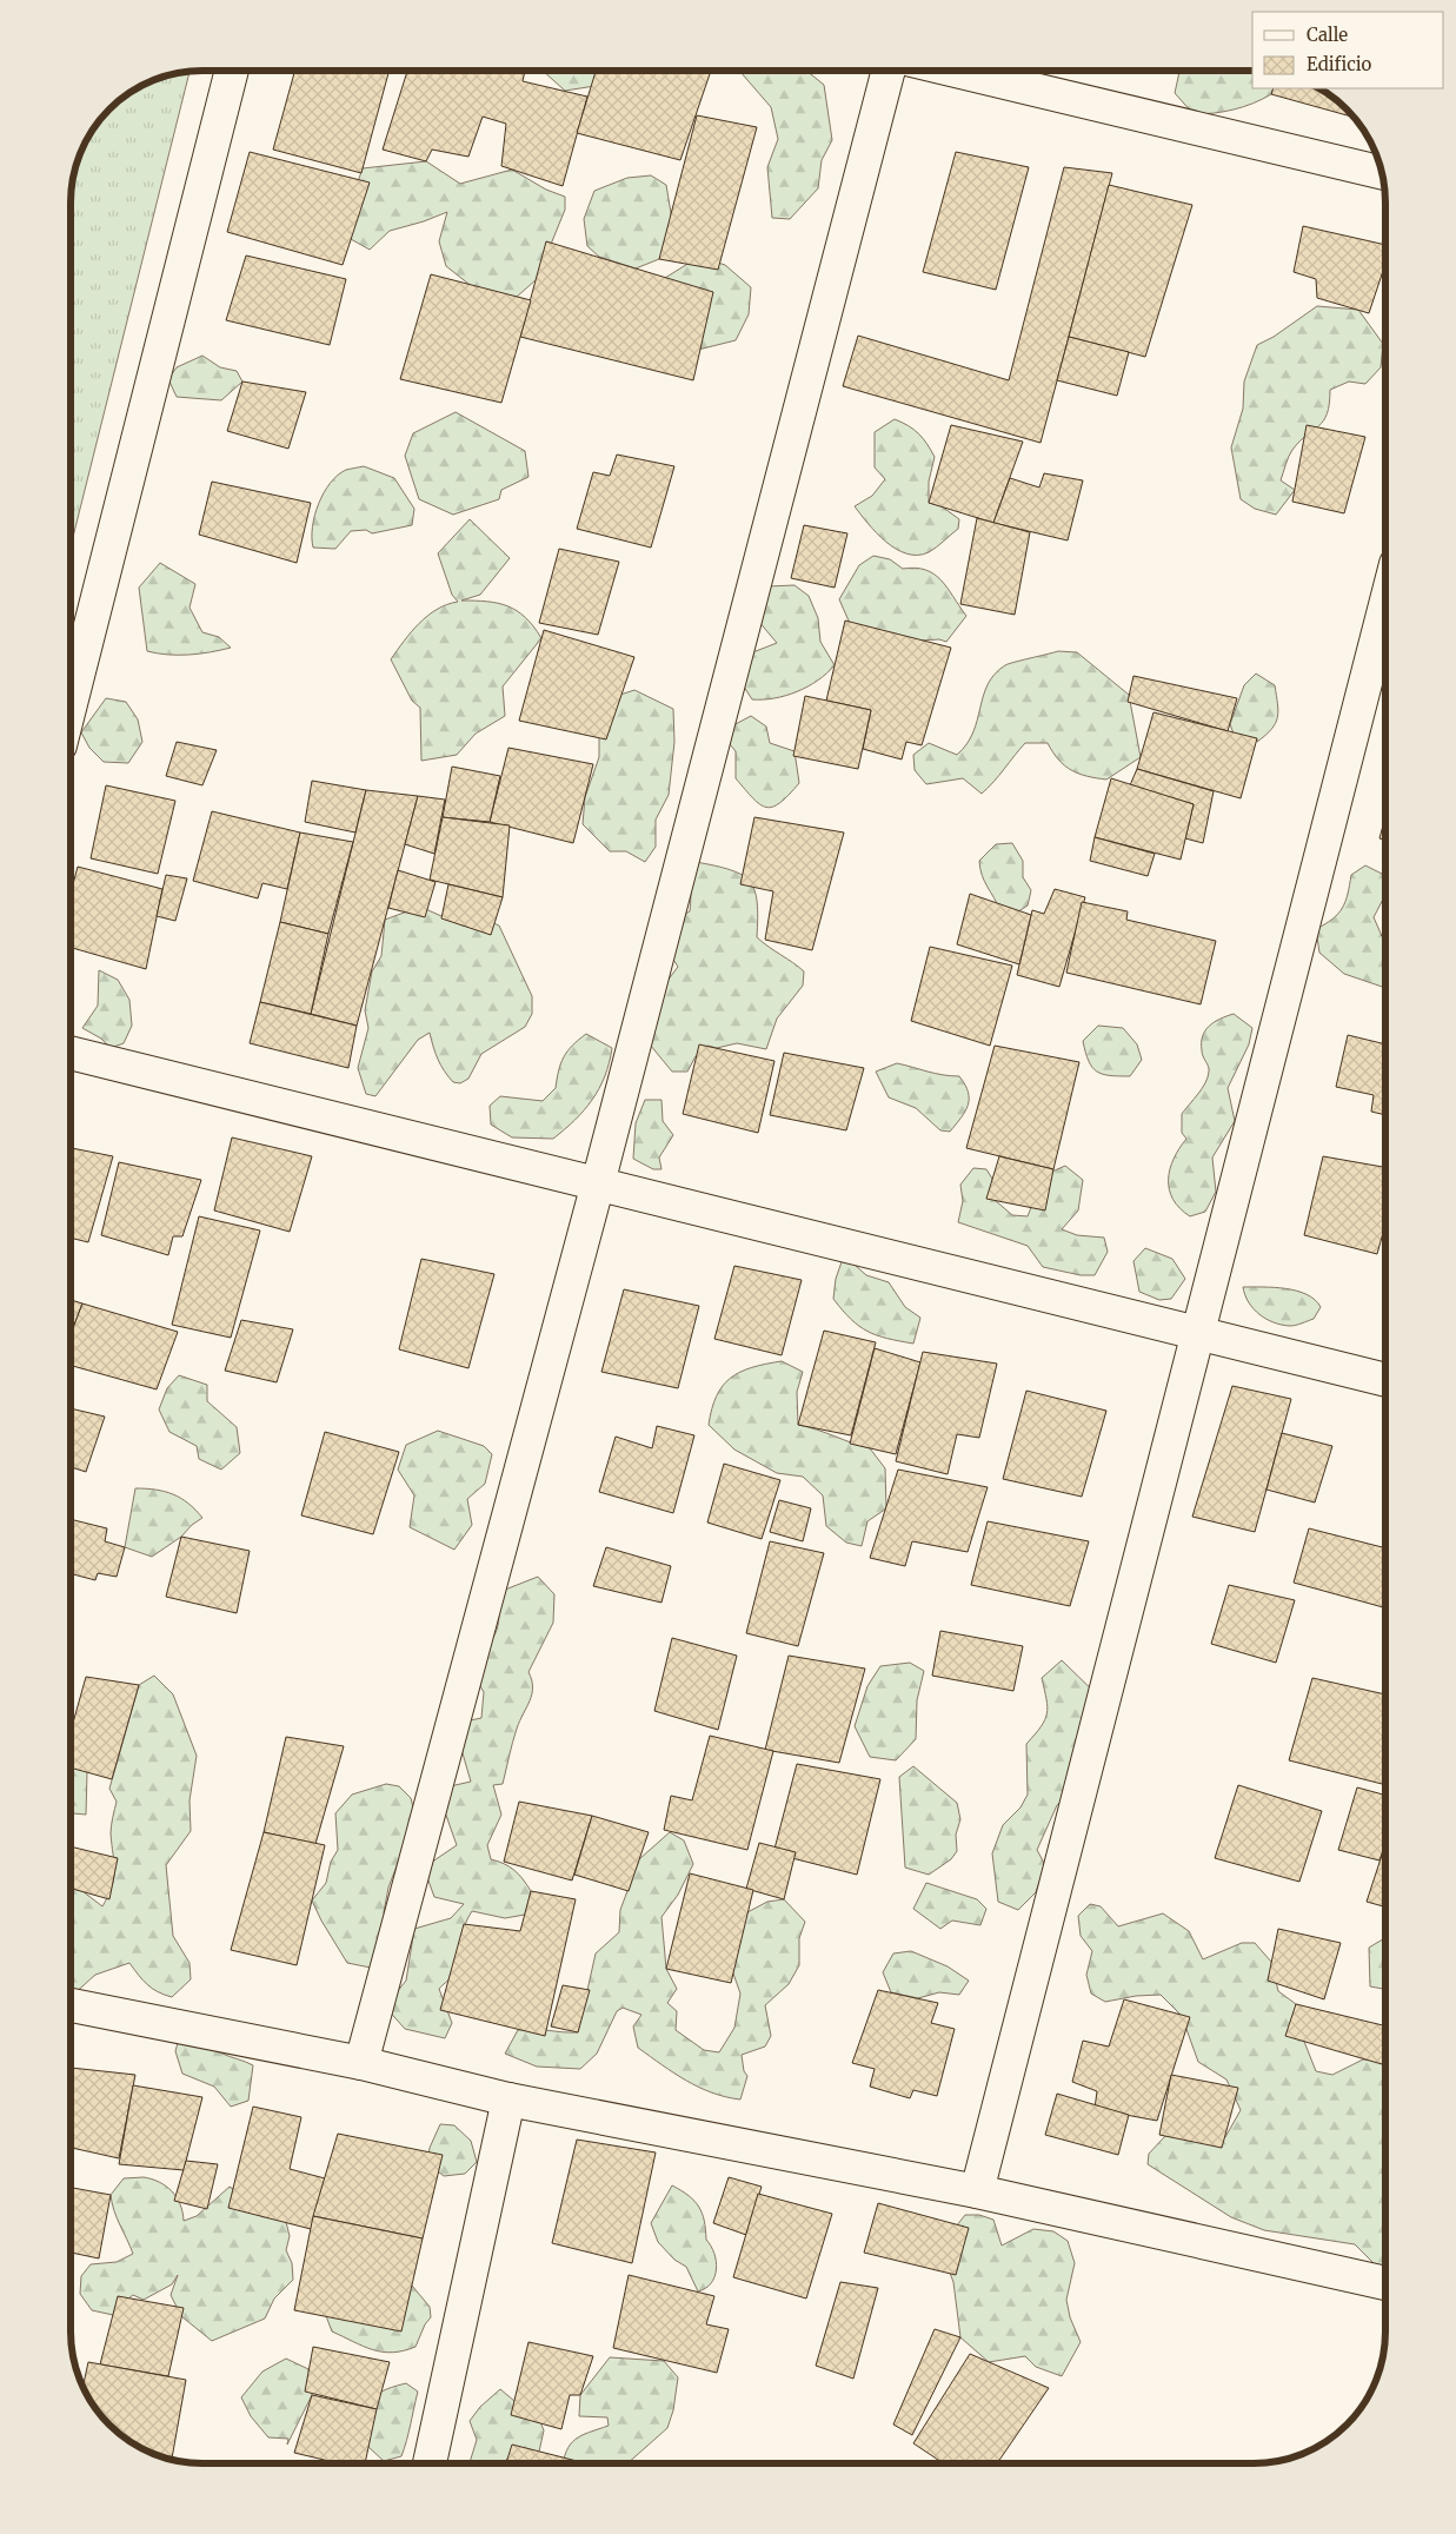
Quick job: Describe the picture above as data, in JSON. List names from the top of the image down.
{
  "legend": ["Calle", "Edificio"]
}
